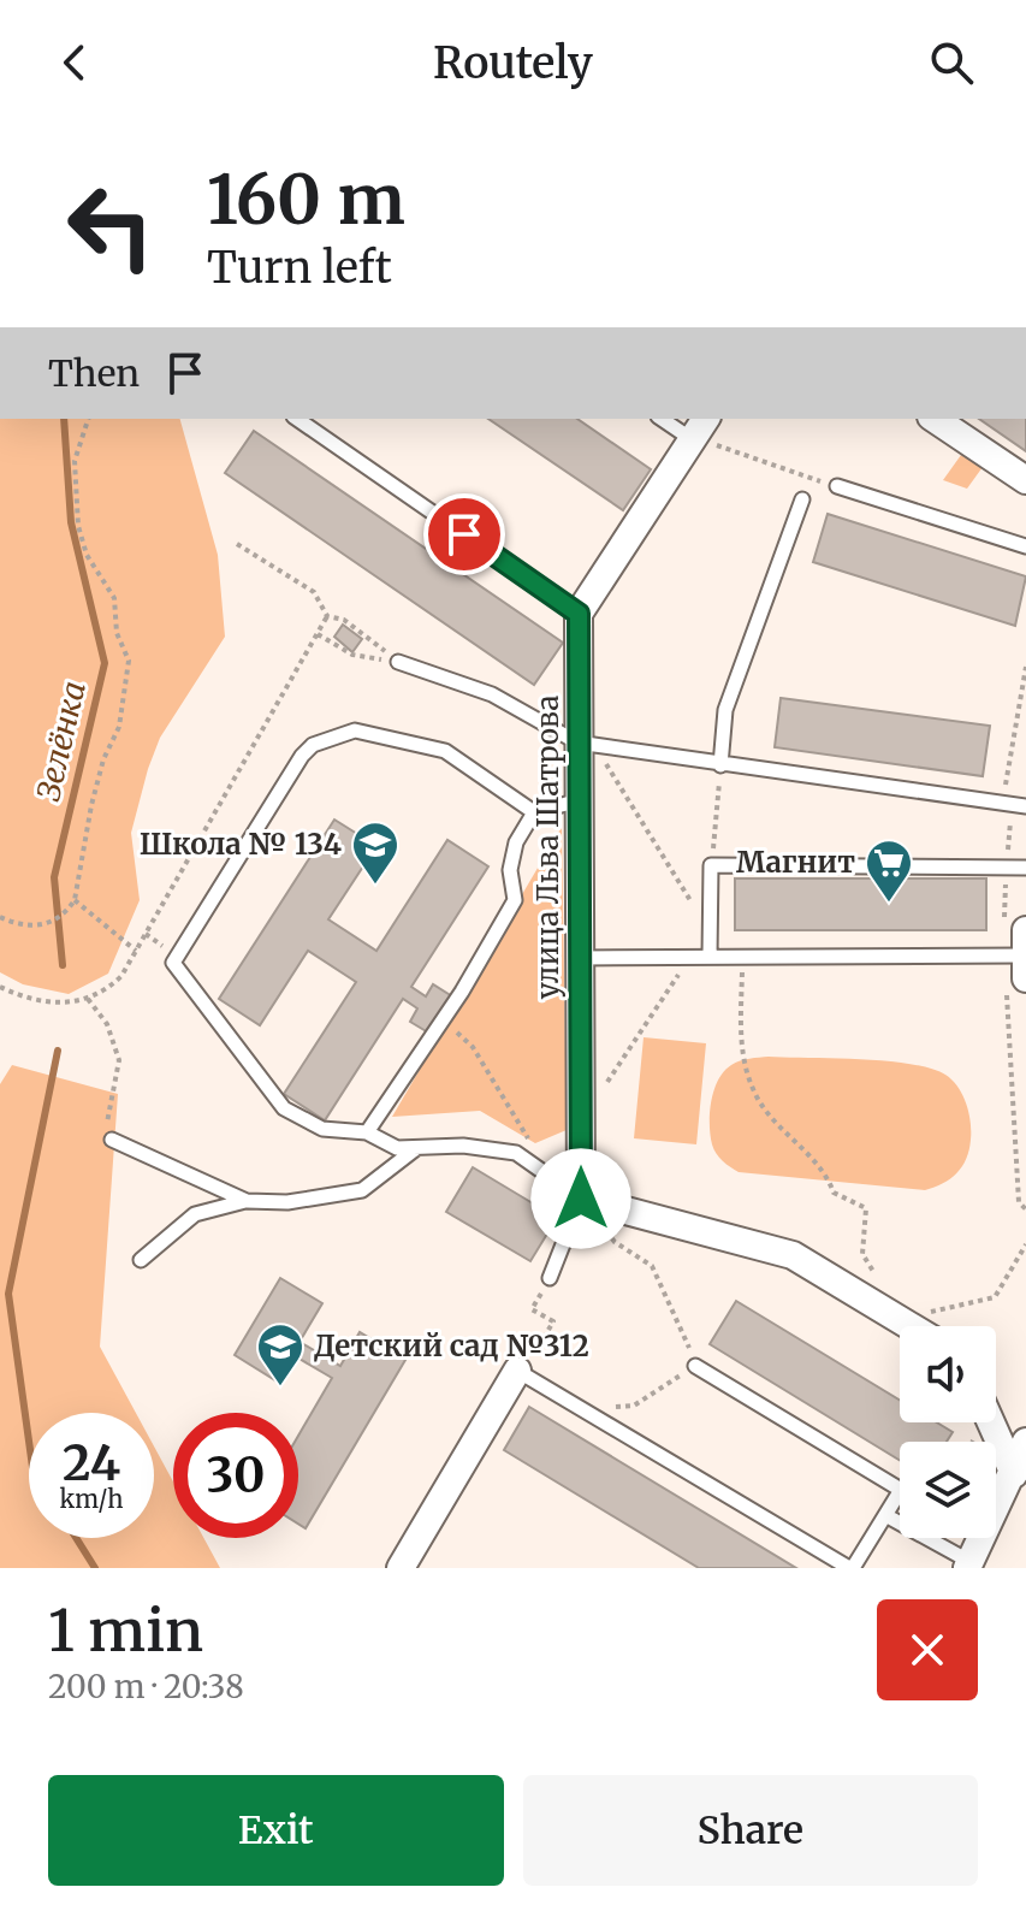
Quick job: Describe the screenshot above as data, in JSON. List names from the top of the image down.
{
  "streets": {
    "street": ["улица Льва Шатрова"]
  },
  "water": ["Зелёнка"],
  "places": {
    "school or university": ["Школа № 134", "Детский сад №312"],
    "supermarket": ["Магнит"]
  },
  "page": {
    "header": "Routely",
    "turn": ["160 m", "Turn left"],
    "then": "Then",
    "speed": "24 km/h",
    "limit": "30",
    "heading": ["1 min", "200 m · 20:38"],
    "buttons": ["Exit", "Share"]
  }
}
